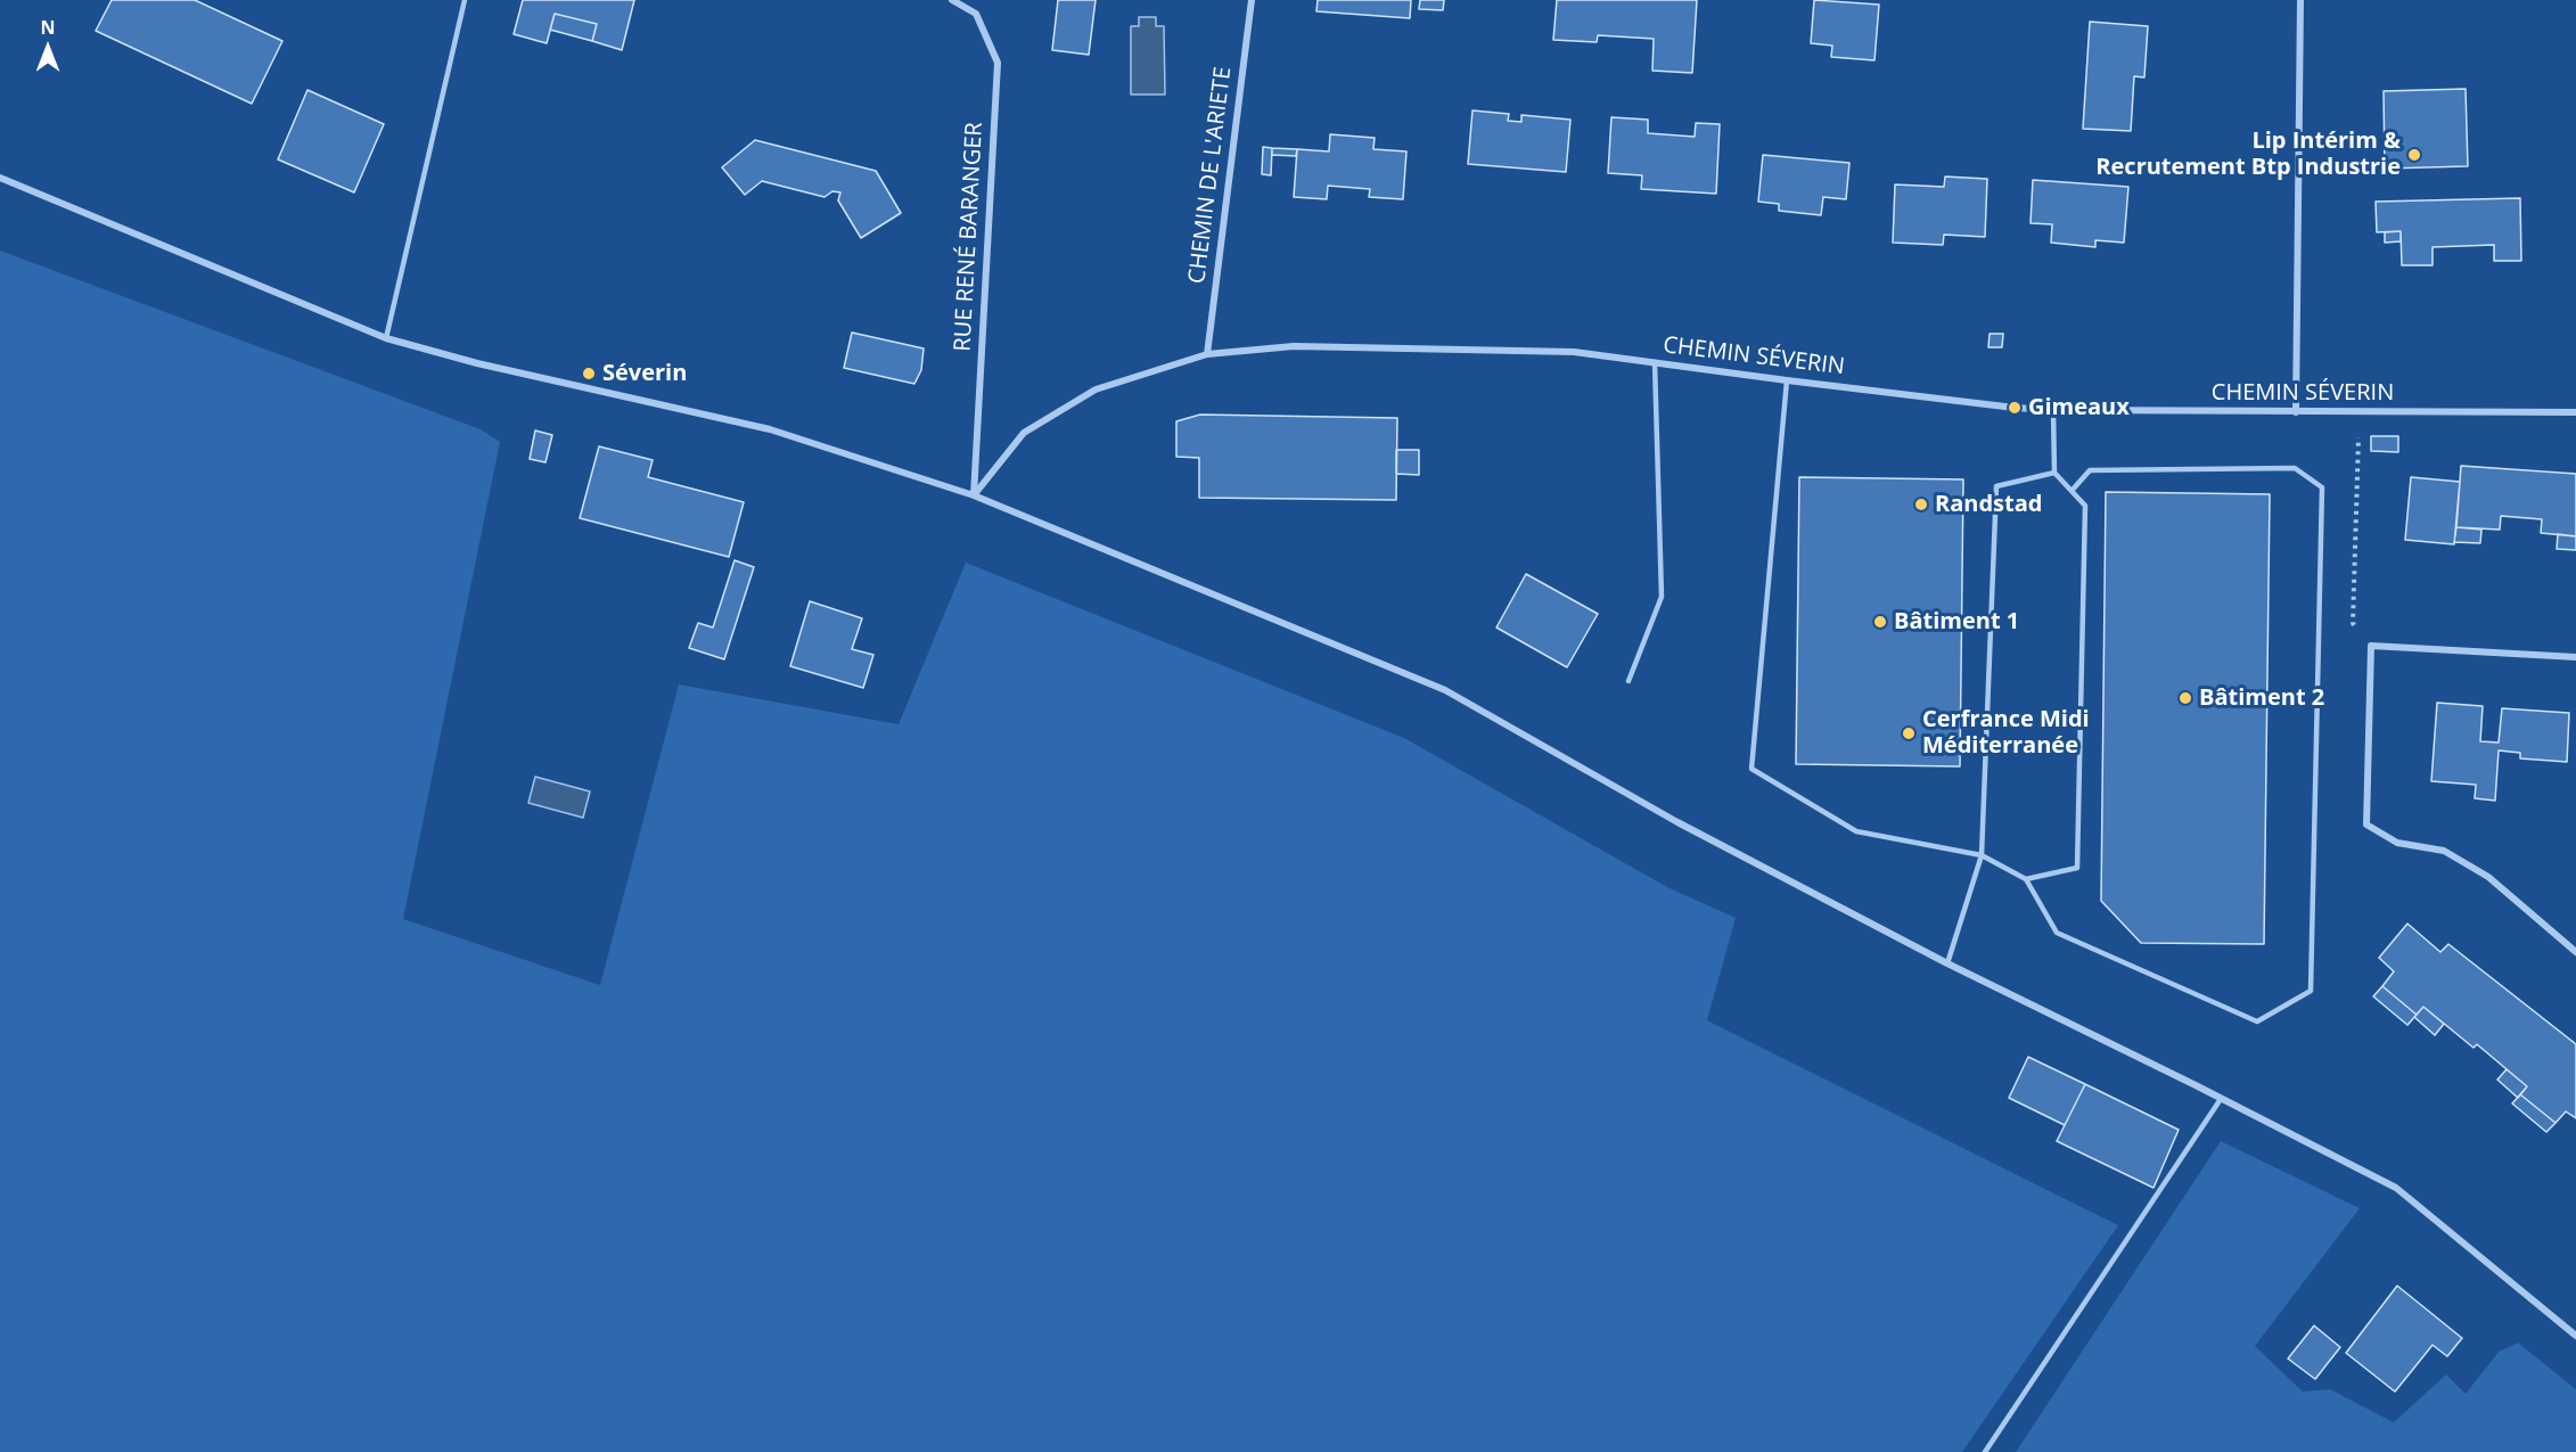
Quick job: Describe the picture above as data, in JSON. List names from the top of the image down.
{
  "streets": {
    "street": ["CHEMIN DE L'ARIETE", "RUE RENÉ BARANGER", "CHEMIN SÉVERIN"]
  },
  "crossings": [
    ["CHEMIN DE L'ARIETE", "CHEMIN SÉVERIN"],
    ["RUE RENÉ BARANGER", "CHEMIN SÉVERIN"]
  ],
  "places": [
    "Lip Intérim & Recrutement Btp Industrie",
    "Séverin",
    "Gimeaux",
    "Randstad",
    "Bâtiment 1",
    "Bâtiment 2",
    "Cerfrance Midi Méditerranée"
  ],
  "north": "top"
}
